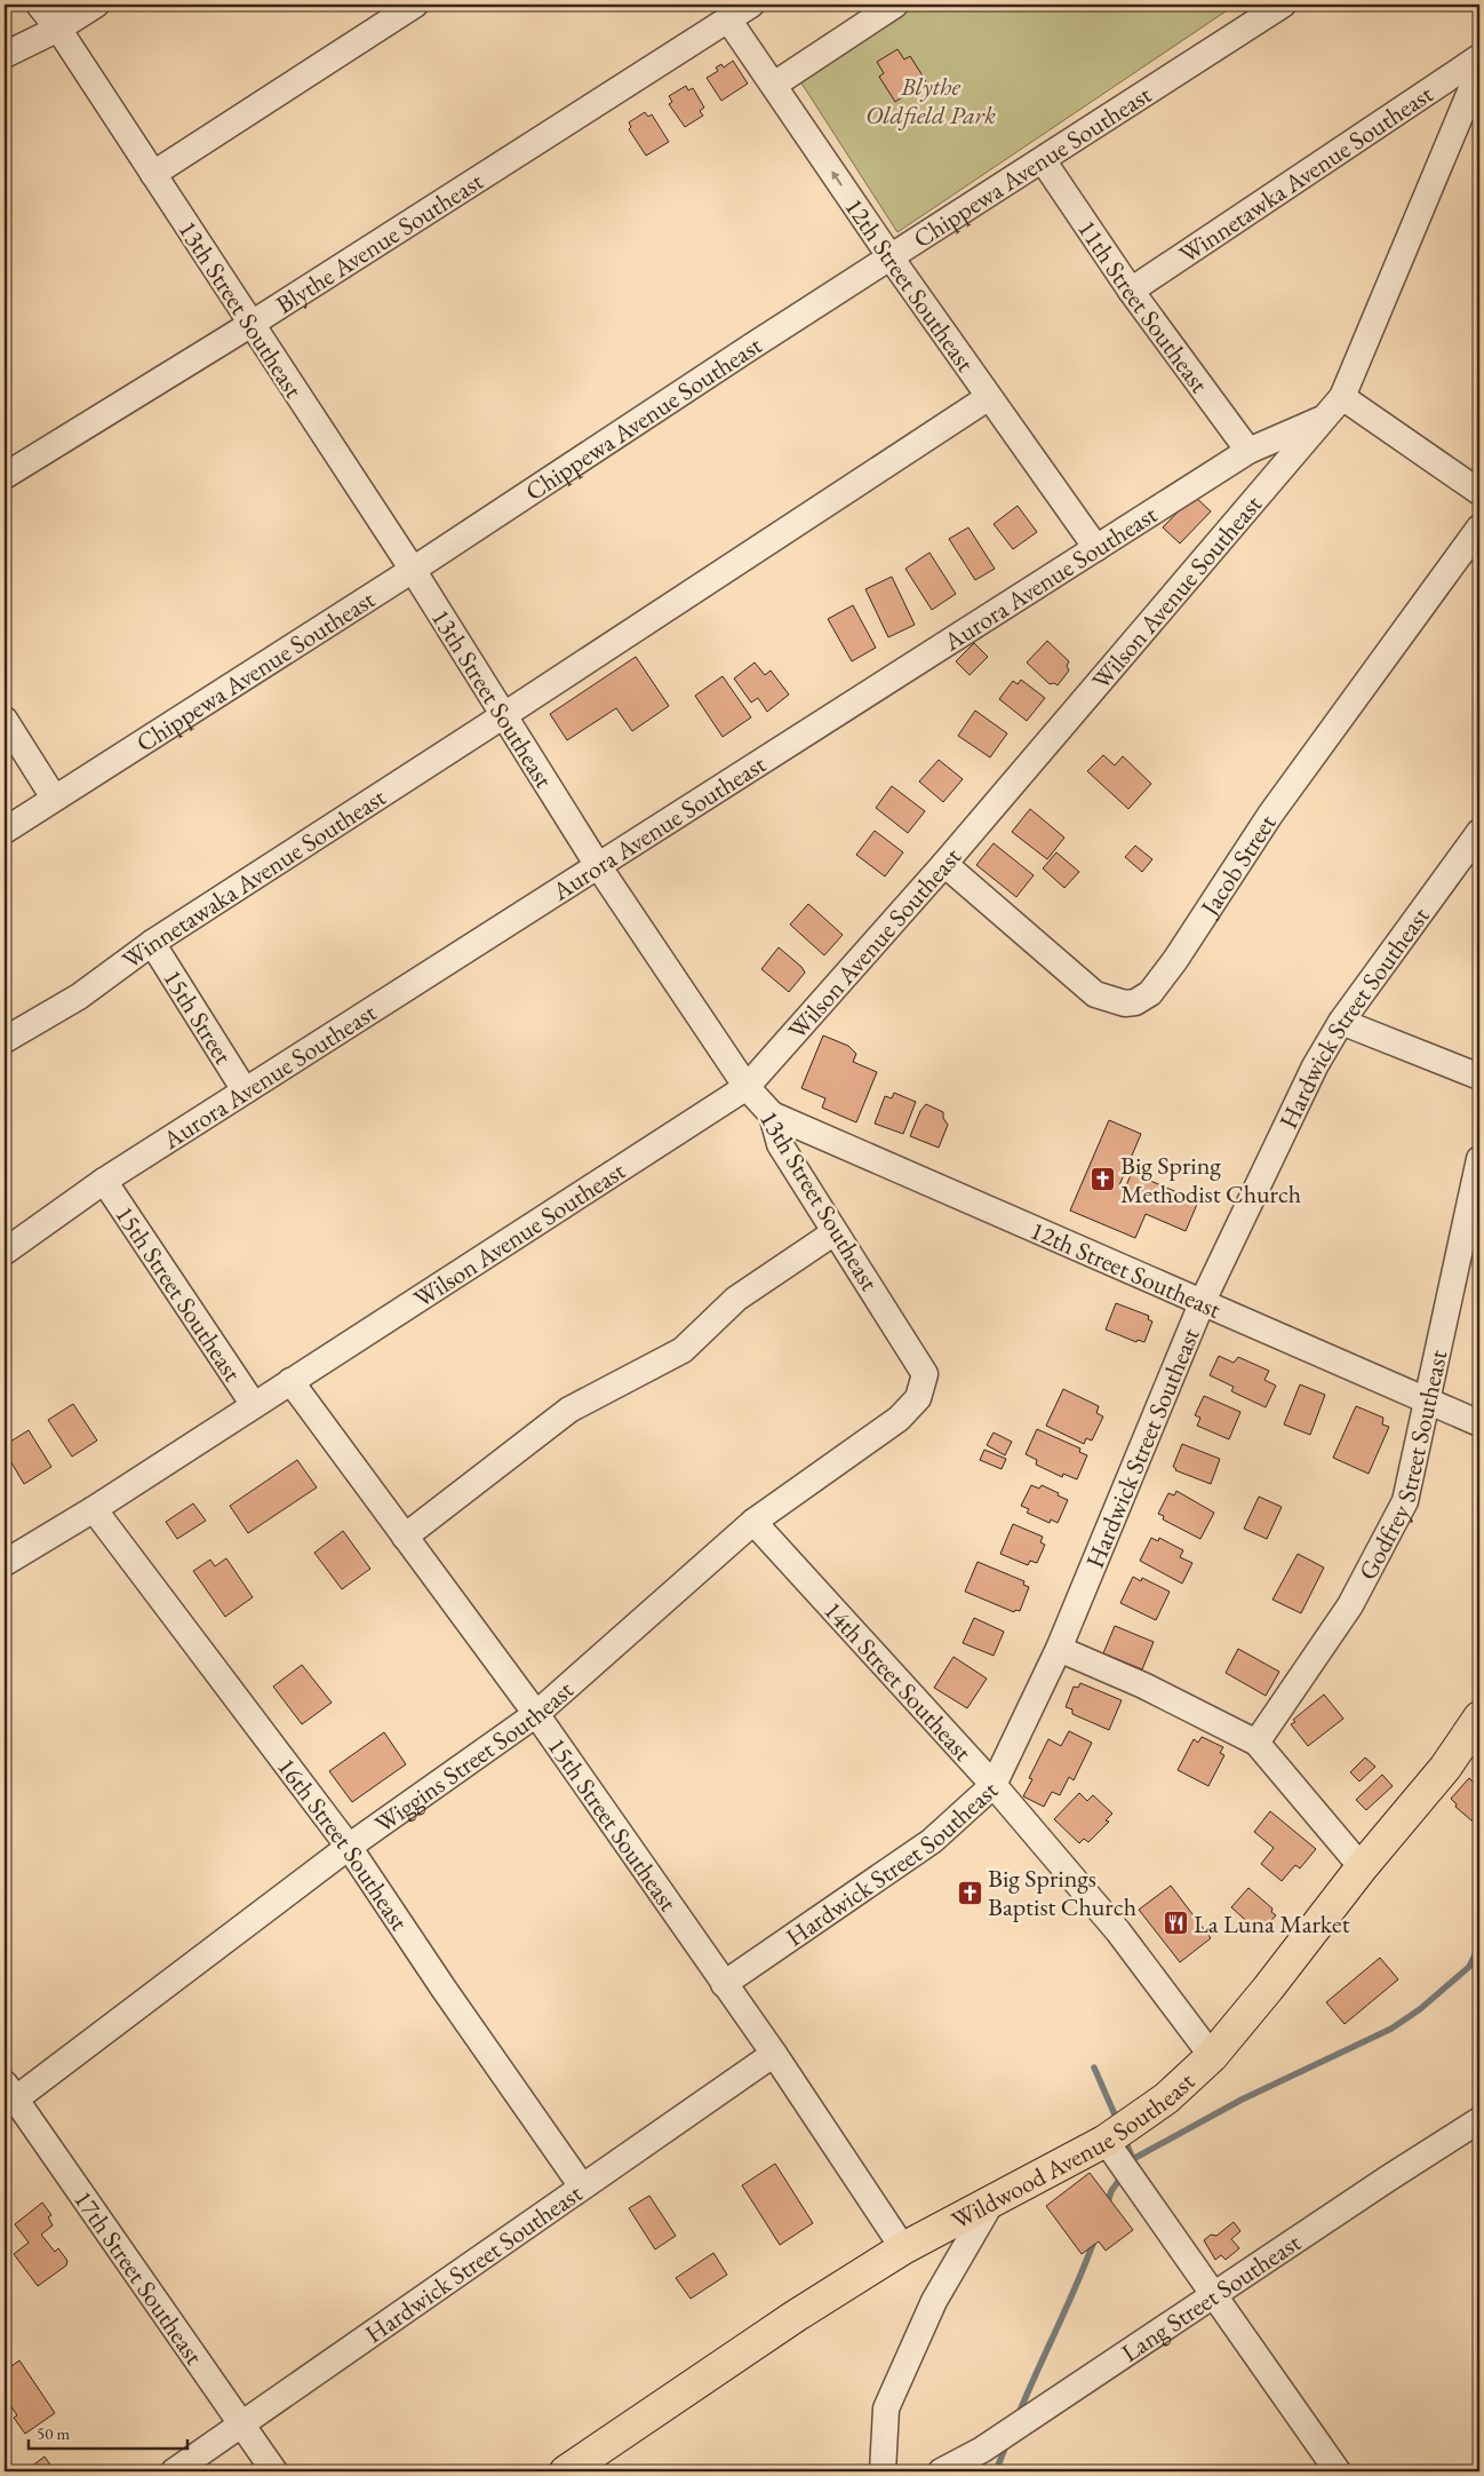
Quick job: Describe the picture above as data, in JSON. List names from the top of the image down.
{
  "streets": {
    "main road": ["Wildwood Avenue Southeast"],
    "street": [
      "Chippewa Avenue Southeast",
      "Winnetawka Avenue Southeast",
      "Blythe Avenue Southeast",
      "12th Street Southeast",
      "11th Street Southeast",
      "13th Street Southeast",
      "Aurora Avenue Southeast",
      "Wilson Avenue Southeast",
      "Jacob Street",
      "Winnetawaka Avenue Southeast",
      "15th Street",
      "Hardwick Street Southeast",
      "15th Street Southeast",
      "Godfrey Street Southeast",
      "14th Street Southeast",
      "Wiggins Street Southeast",
      "16th Street Southeast",
      "17th Street Southeast",
      "Lang Street Southeast"
    ]
  },
  "crossings": [
    ["Chippewa Avenue Southeast", "12th Street Southeast"],
    ["Chippewa Avenue Southeast", "11th Street Southeast"],
    ["Chippewa Avenue Southeast", "13th Street Southeast"],
    ["Winnetawka Avenue Southeast", "11th Street Southeast"],
    ["Blythe Avenue Southeast", "12th Street Southeast"],
    ["Blythe Avenue Southeast", "13th Street Southeast"],
    ["12th Street Southeast", "13th Street Southeast"],
    ["12th Street Southeast", "Aurora Avenue Southeast"],
    ["12th Street Southeast", "Winnetawaka Avenue Southeast"],
    ["12th Street Southeast", "Hardwick Street Southeast"],
    ["12th Street Southeast", "Godfrey Street Southeast"],
    ["11th Street Southeast", "Aurora Avenue Southeast"],
    ["13th Street Southeast", "Aurora Avenue Southeast"],
    ["13th Street Southeast", "Wilson Avenue Southeast"],
    ["13th Street Southeast", "Winnetawaka Avenue Southeast"],
    ["13th Street Southeast", "Wiggins Street Southeast"],
    ["Aurora Avenue Southeast", "Wilson Avenue Southeast"],
    ["Aurora Avenue Southeast", "15th Street"],
    ["Aurora Avenue Southeast", "15th Street Southeast"],
    ["Wilson Avenue Southeast", "Jacob Street"],
    ["Wilson Avenue Southeast", "15th Street Southeast"],
    ["Wilson Avenue Southeast", "16th Street Southeast"],
    ["Winnetawaka Avenue Southeast", "15th Street"],
    ["Hardwick Street Southeast", "15th Street Southeast"],
    ["Hardwick Street Southeast", "14th Street Southeast"],
    ["Hardwick Street Southeast", "16th Street Southeast"],
    ["Hardwick Street Southeast", "17th Street Southeast"],
    ["15th Street Southeast", "Wiggins Street Southeast"],
    ["15th Street Southeast", "Wildwood Avenue Southeast"],
    ["14th Street Southeast", "Wiggins Street Southeast"],
    ["14th Street Southeast", "Wildwood Avenue Southeast"],
    ["Wiggins Street Southeast", "16th Street Southeast"],
    ["Wiggins Street Southeast", "17th Street Southeast"]
  ],
  "parks": ["Blythe Oldfield Park"],
  "places": {
    "church": ["Big Spring Methodist Church", "Big Springs Baptist Church"],
    "restaurant": ["La Luna Market"]
  },
  "scale_bar": "50 m"
}
